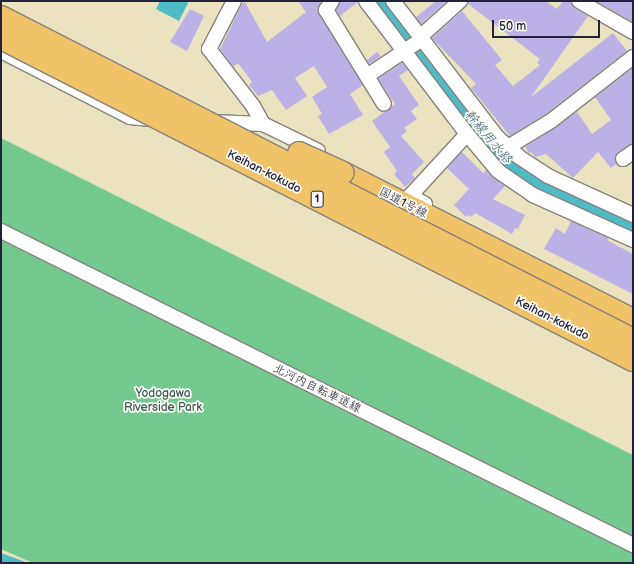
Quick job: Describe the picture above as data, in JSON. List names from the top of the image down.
{
  "streets": {
    "highway": ["Keihan-kokudo", "1", "国道1号線"],
    "street": ["北河内自転車道線"]
  },
  "crossings": [
    ["Keihan-kokudo", "国道1号線"]
  ],
  "water": ["幹線用水路"],
  "parks": ["Yodogawa Riverside Park"],
  "scale_bar": "50 m"
}
